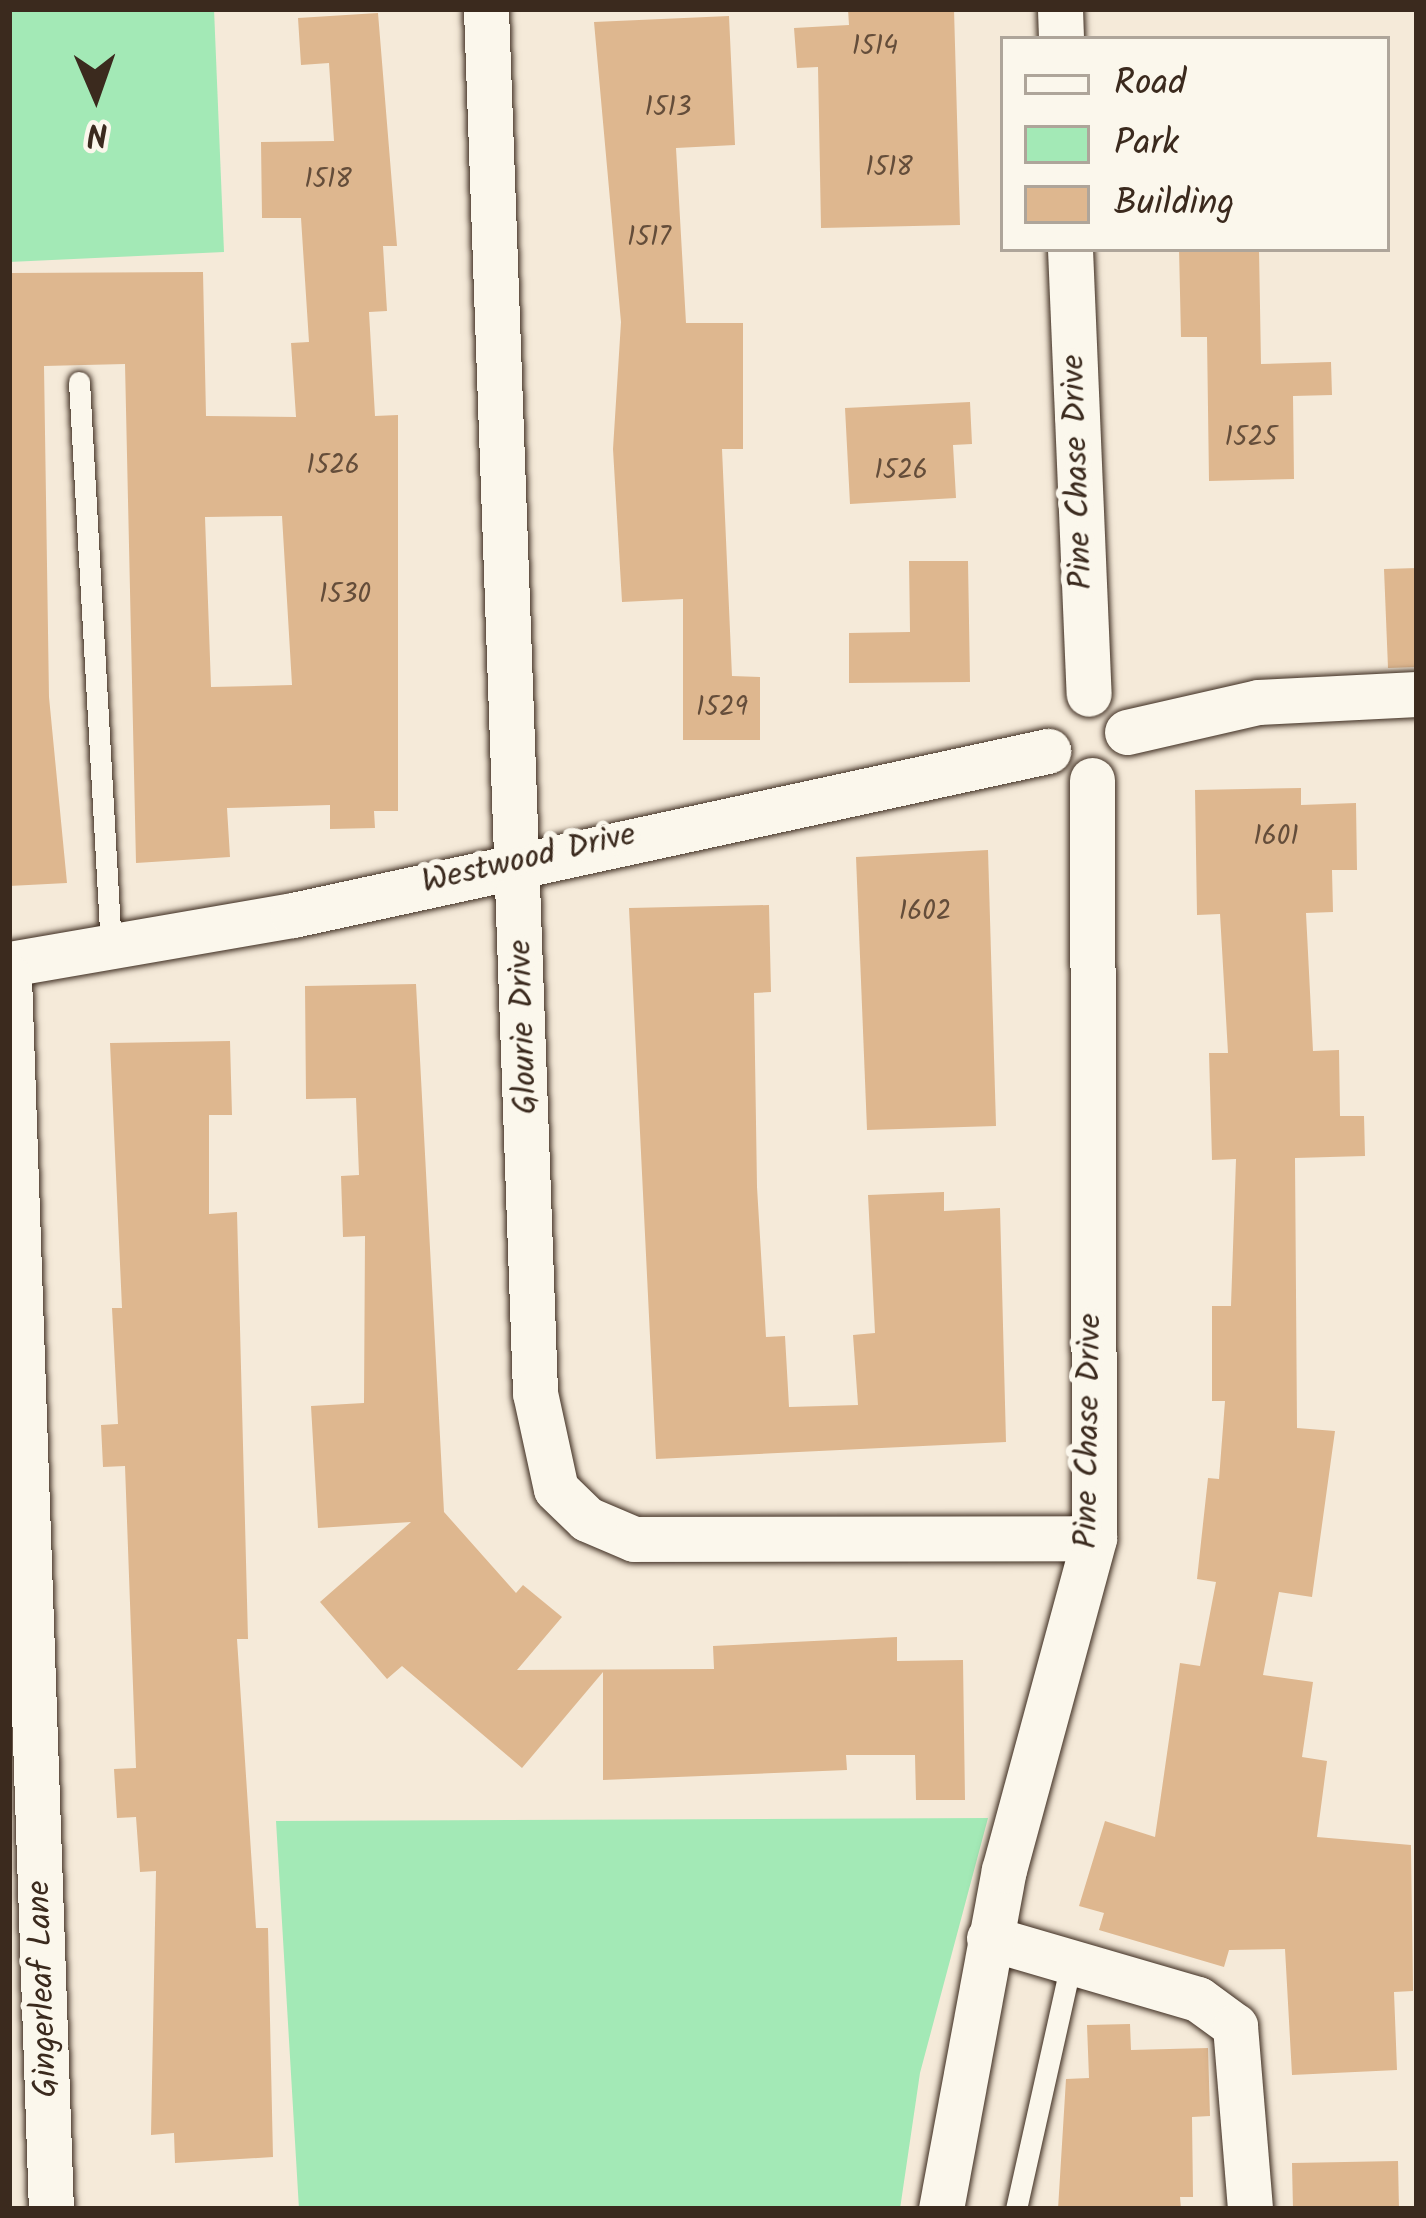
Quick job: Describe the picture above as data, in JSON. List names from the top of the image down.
{
  "streets": {
    "street": [
      "Pine Chase Drive",
      "Westwood Drive",
      "Glourie Drive",
      "Gingerleaf Lane"
    ]
  },
  "crossings": [
    ["Pine Chase Drive", "Westwood Drive"],
    ["Pine Chase Drive", "Glourie Drive"],
    ["Westwood Drive", "Glourie Drive"]
  ],
  "house_numbers": [
    "1514",
    "1513",
    "1518",
    "1518",
    "1517",
    "1525",
    "1526",
    "1526",
    "1530",
    "1529",
    "1601",
    "1602"
  ],
  "legend": ["Road", "Park", "Building"],
  "north": "bottom"
}
